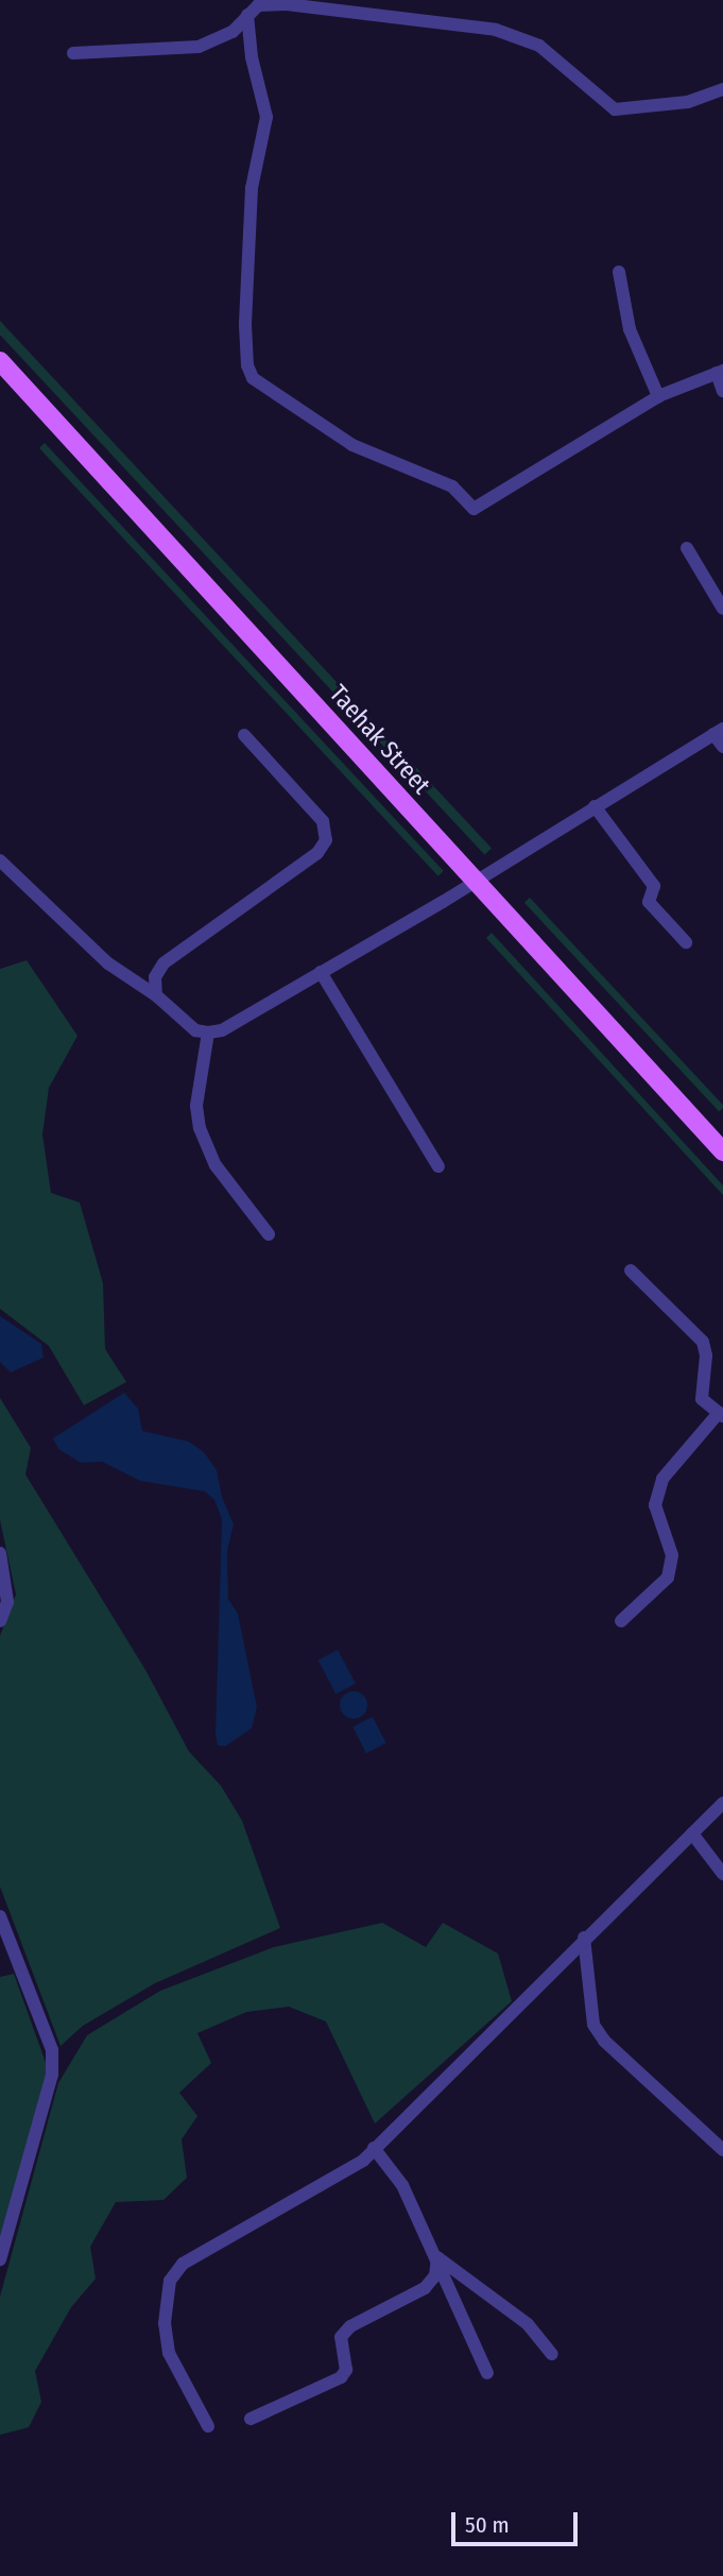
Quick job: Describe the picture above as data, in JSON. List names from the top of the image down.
{
  "streets": {
    "main road": ["Taehak Street"]
  },
  "scale_bar": "50 m"
}
